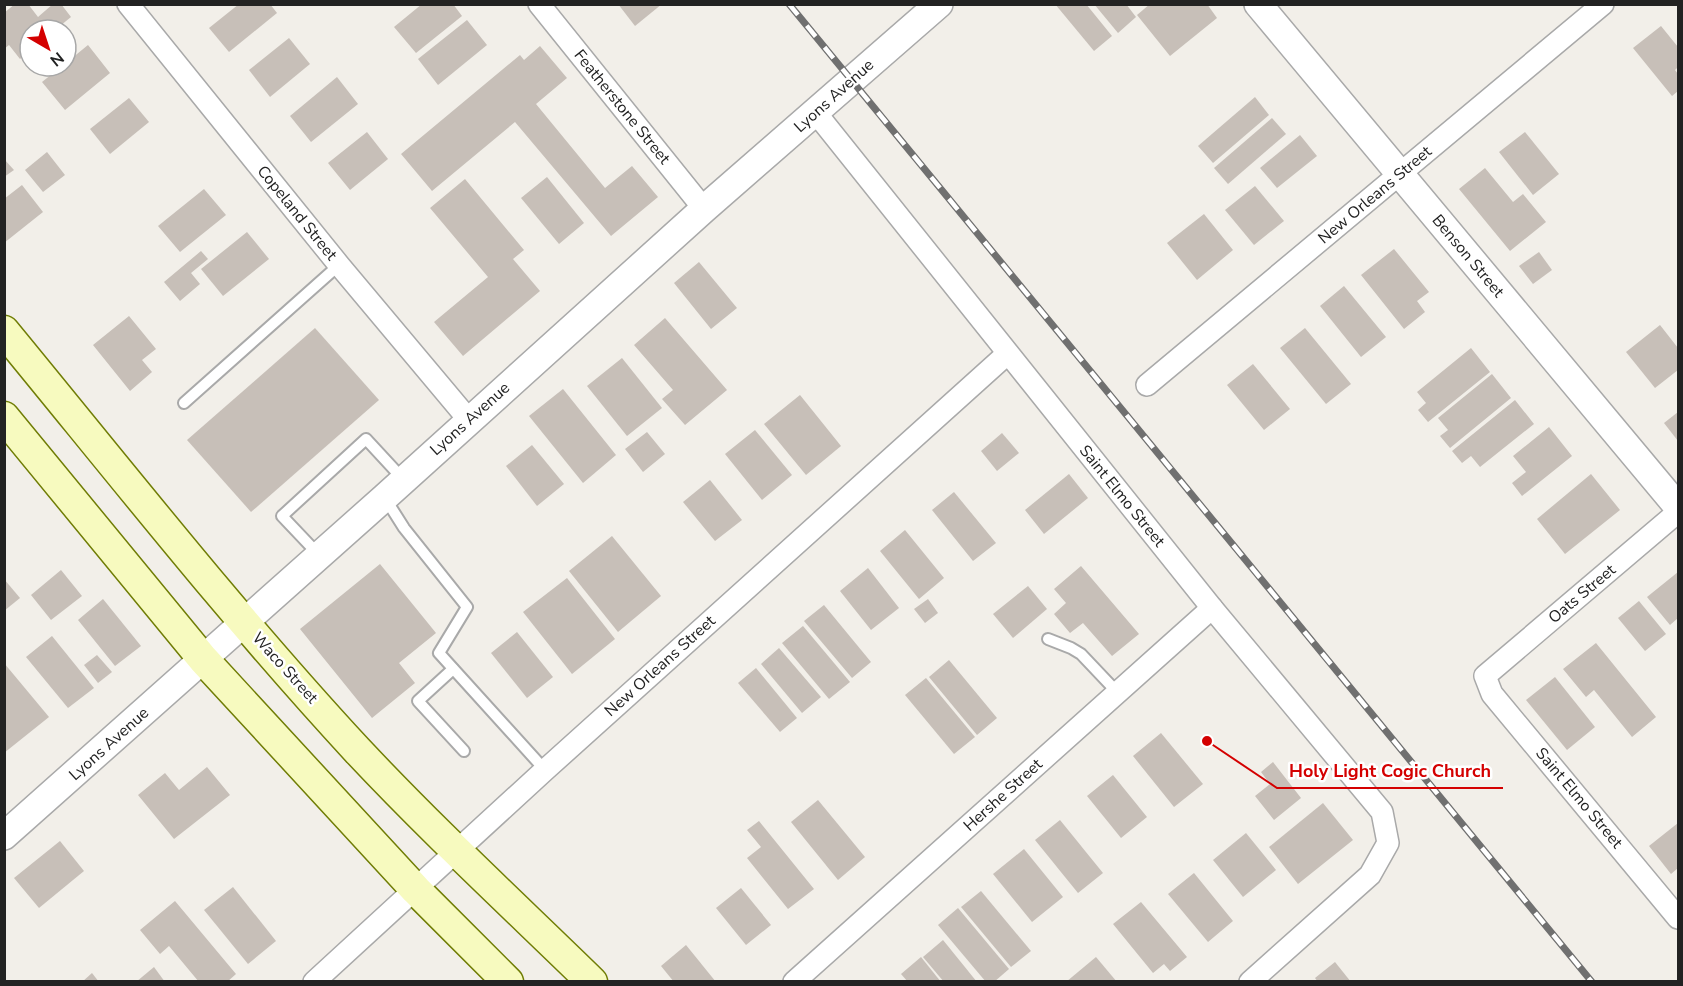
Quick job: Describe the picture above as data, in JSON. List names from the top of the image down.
{
  "streets": {
    "main road": ["Waco Street"],
    "street": [
      "Lyons Avenue",
      "Featherstone Street",
      "New Orleans Street",
      "Copeland Street",
      "Benson Street",
      "Saint Elmo Street",
      "Oats Street",
      "Hershe Street"
    ]
  },
  "crossings": [
    ["Lyons Avenue", "Featherstone Street"],
    ["Lyons Avenue", "Copeland Street"],
    ["Lyons Avenue", "Saint Elmo Street"],
    ["Lyons Avenue", "Waco Street"],
    ["New Orleans Street", "Benson Street"],
    ["New Orleans Street", "Saint Elmo Street"],
    ["New Orleans Street", "Waco Street"],
    ["Saint Elmo Street", "Oats Street"],
    ["Saint Elmo Street", "Hershe Street"]
  ],
  "places": ["Holy Light Cogic Church"],
  "north": "bottom right"
}
